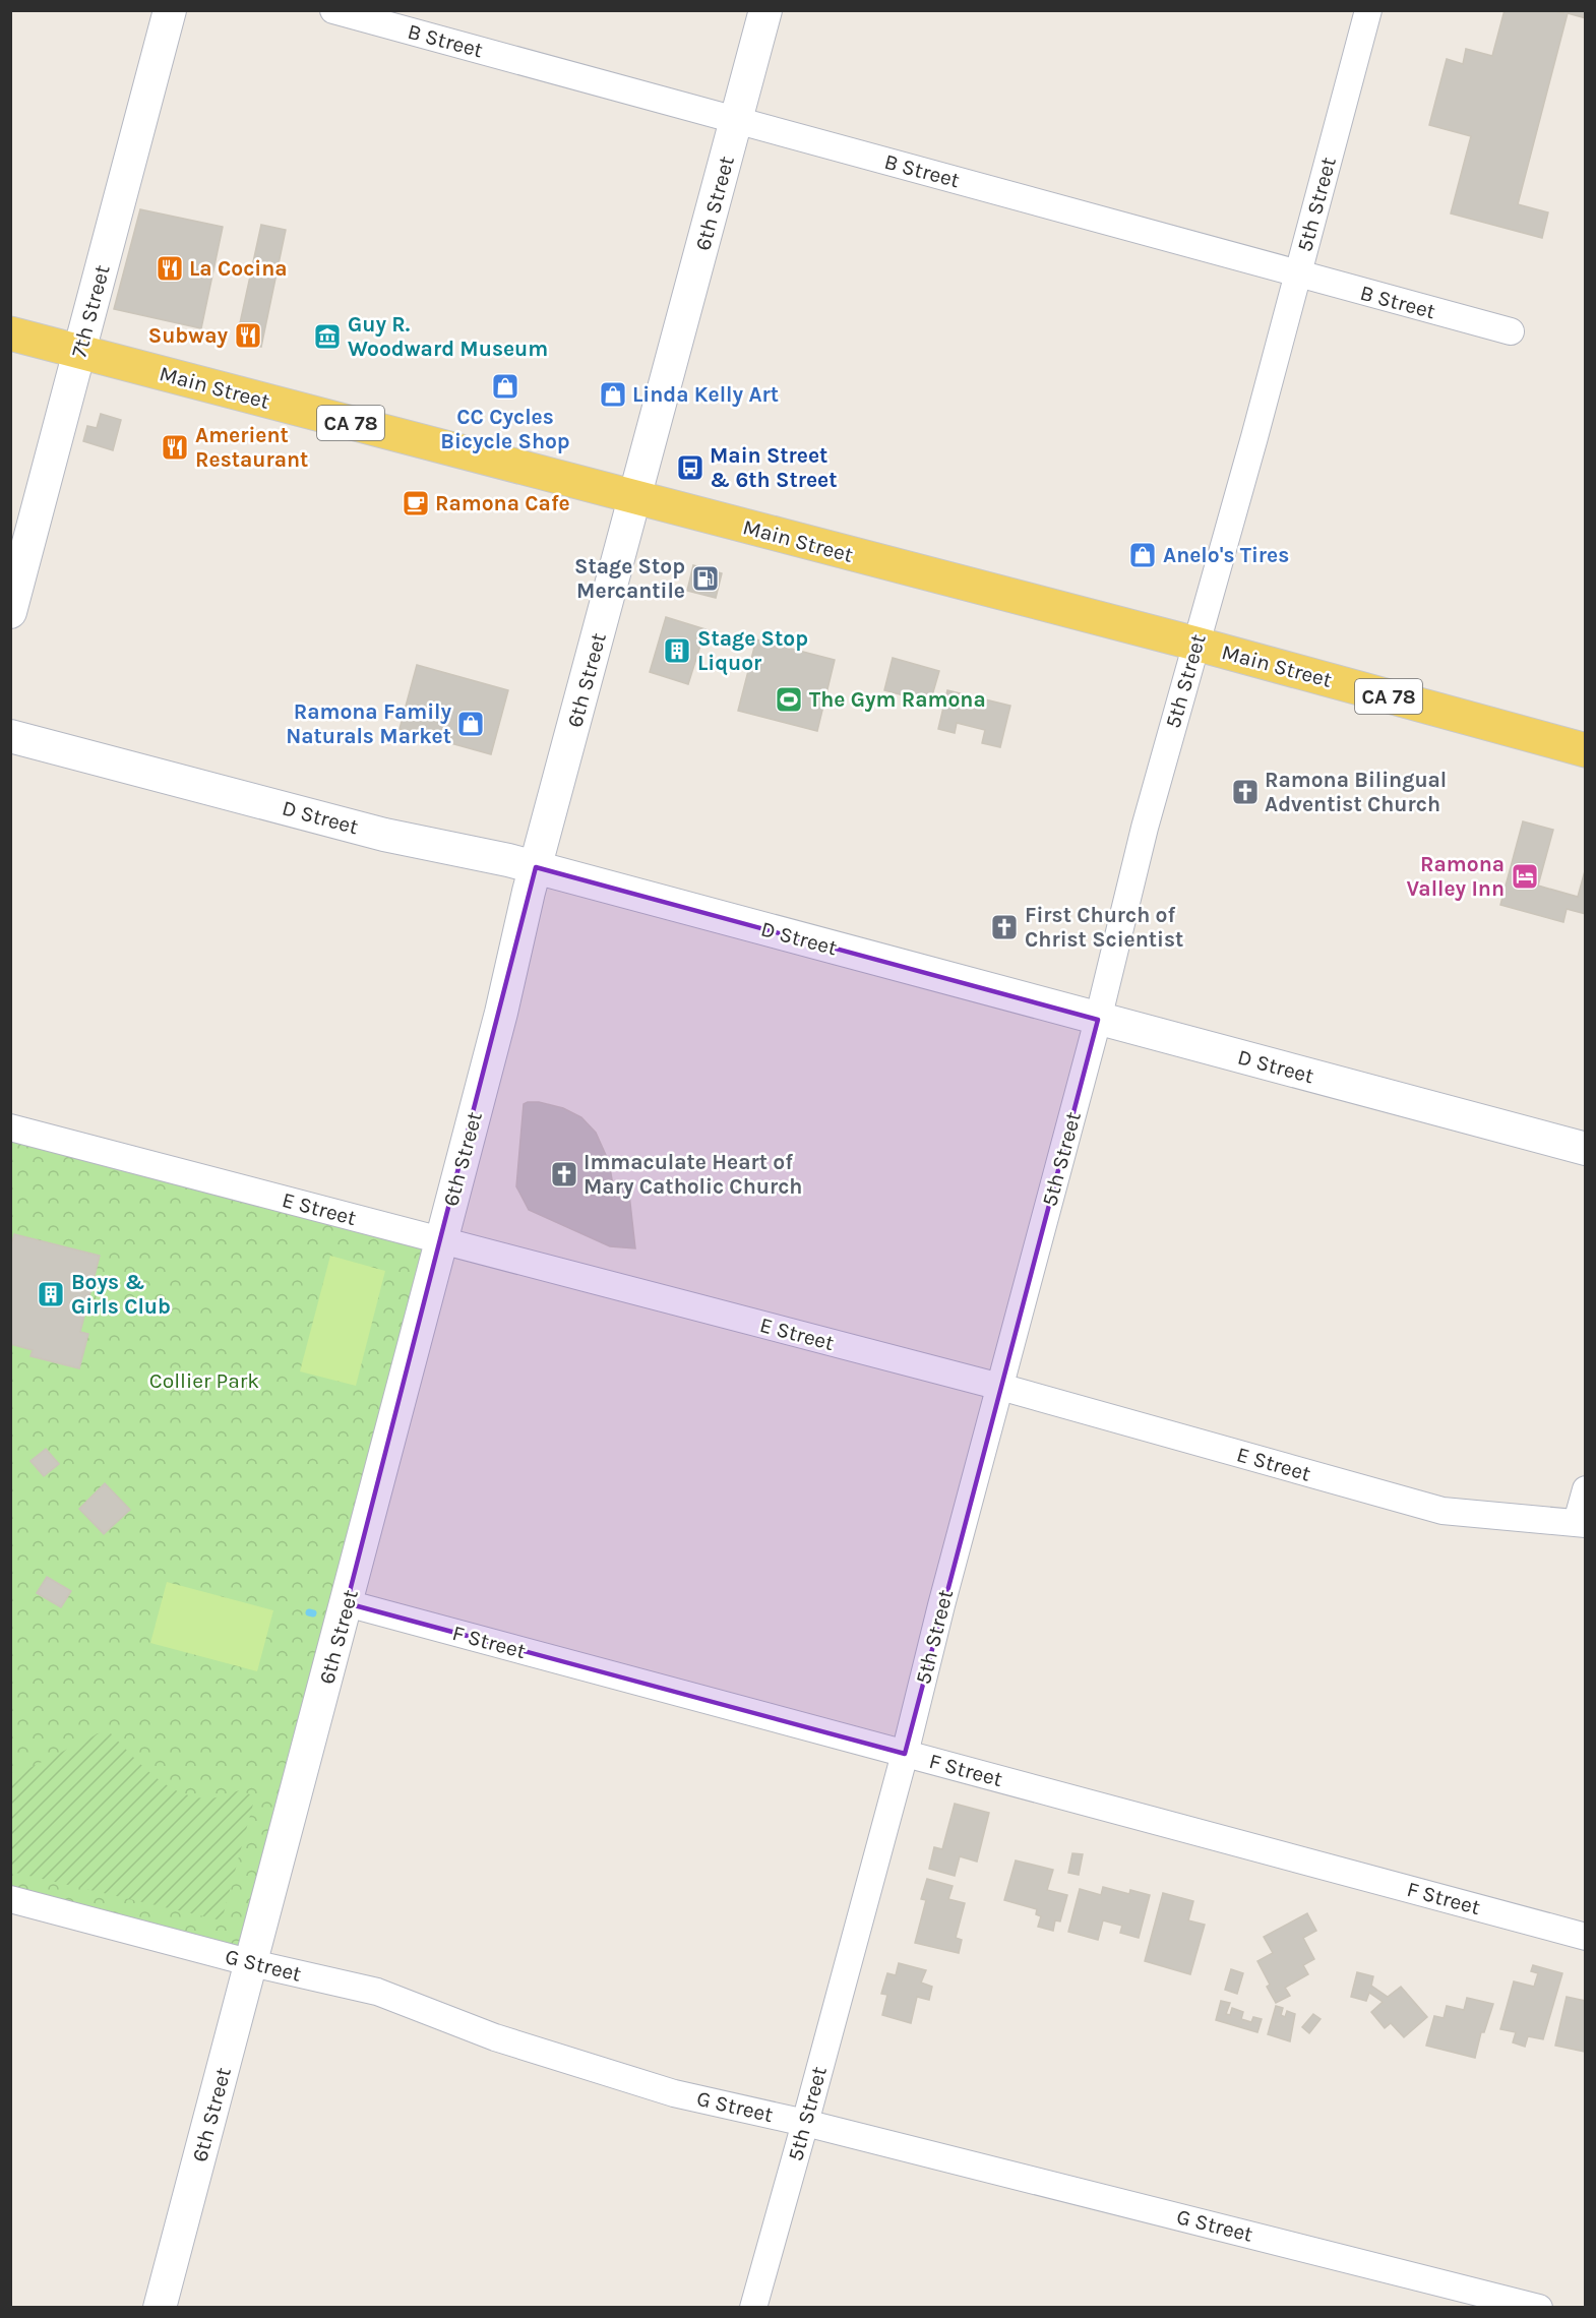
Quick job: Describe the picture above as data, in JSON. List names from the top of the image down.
{
  "streets": {
    "main road": ["Main Street", "CA 78"],
    "street": [
      "B Street",
      "6th Street",
      "5th Street",
      "7th Street",
      "D Street",
      "E Street",
      "F Street",
      "G Street"
    ]
  },
  "crossings": [
    ["B Street", "6th Street"],
    ["B Street", "5th Street"],
    ["6th Street", "Main Street"],
    ["6th Street", "D Street"],
    ["6th Street", "E Street"],
    ["6th Street", "F Street"],
    ["6th Street", "G Street"],
    ["5th Street", "Main Street"],
    ["5th Street", "D Street"],
    ["5th Street", "E Street"],
    ["5th Street", "F Street"],
    ["5th Street", "G Street"],
    ["7th Street", "Main Street"]
  ],
  "parks": ["Collier Park"],
  "places": {
    "restaurant": ["La Cocina", "Subway", "Amerient Restaurant"],
    "museum": ["Guy R. Woodward Museum"],
    "shop": [
      "CC Cycles Bicycle Shop",
      "Linda Kelly Art",
      "Anelo's Tires",
      "Ramona Family Naturals Market"
    ],
    "bus stop": ["Main Street & 6th Street"],
    "cafe": ["Ramona Cafe"],
    "fuel station": ["Stage Stop Mercantile"],
    "building": ["Stage Stop Liquor", "Boys & Girls Club"],
    "sports": ["The Gym Ramona"],
    "church": ["Ramona Bilingual Adventist Church", "First Church of Christ Scientist", "Immaculate Heart of Mary Catholic Church"],
    "hotel": ["Ramona Valley Inn"]
  }
}
